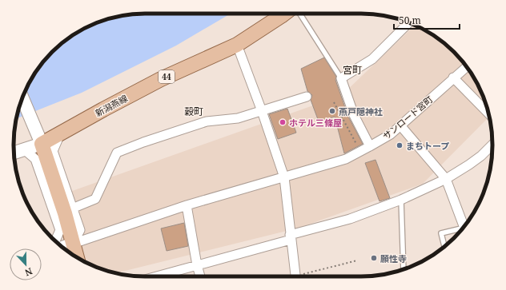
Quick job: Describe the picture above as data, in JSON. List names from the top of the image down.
{
  "streets": {
    "main road": ["44", "新潟燕線"],
    "street": ["サンロード宮町"]
  },
  "districts": ["宮町", "穀町"],
  "places": [
    "燕戸隠神社",
    "ホテル三條屋",
    "まちトープ",
    "願性寺"
  ],
  "scale_bar": "50 m",
  "north": "bottom"
}
